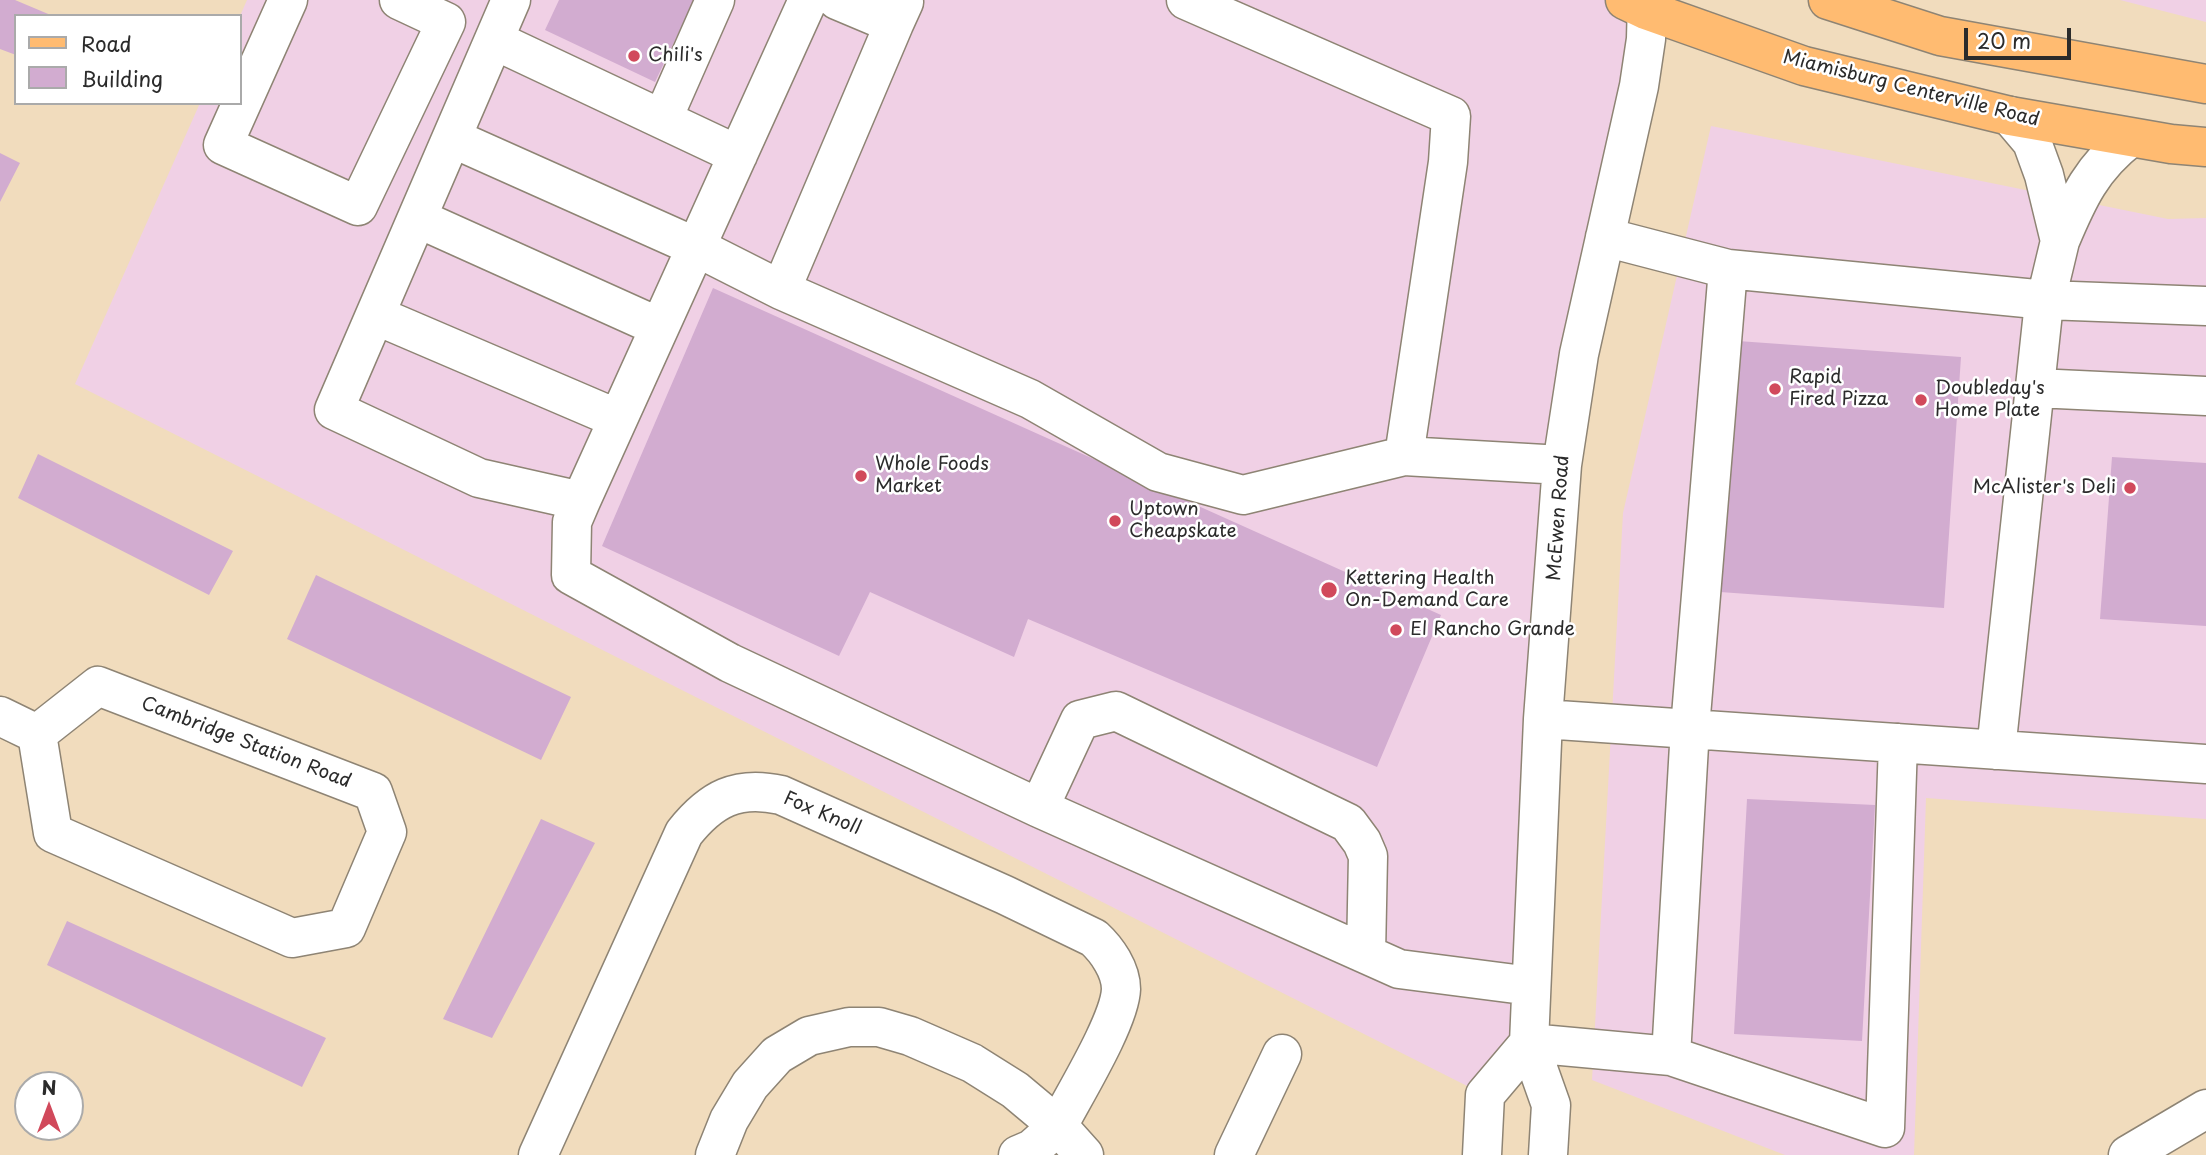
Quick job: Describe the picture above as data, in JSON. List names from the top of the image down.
{
  "streets": {
    "main road": ["Miamisburg Centerville Road"],
    "street": ["McEwen Road", "Cambridge Station Road", "Fox Knoll"]
  },
  "crossings": [
    ["Miamisburg Centerville Road", "McEwen Road"]
  ],
  "places": [
    "Chili's",
    "Rapid Fired Pizza",
    "Doubleday's Home Plate",
    "Whole Foods Market",
    "McAlister's Deli",
    "Uptown Cheapskate",
    "Kettering Health On-Demand Care",
    "El Rancho Grande"
  ],
  "legend": ["Road", "Building"],
  "scale_bar": "20 m",
  "north": "top"
}
